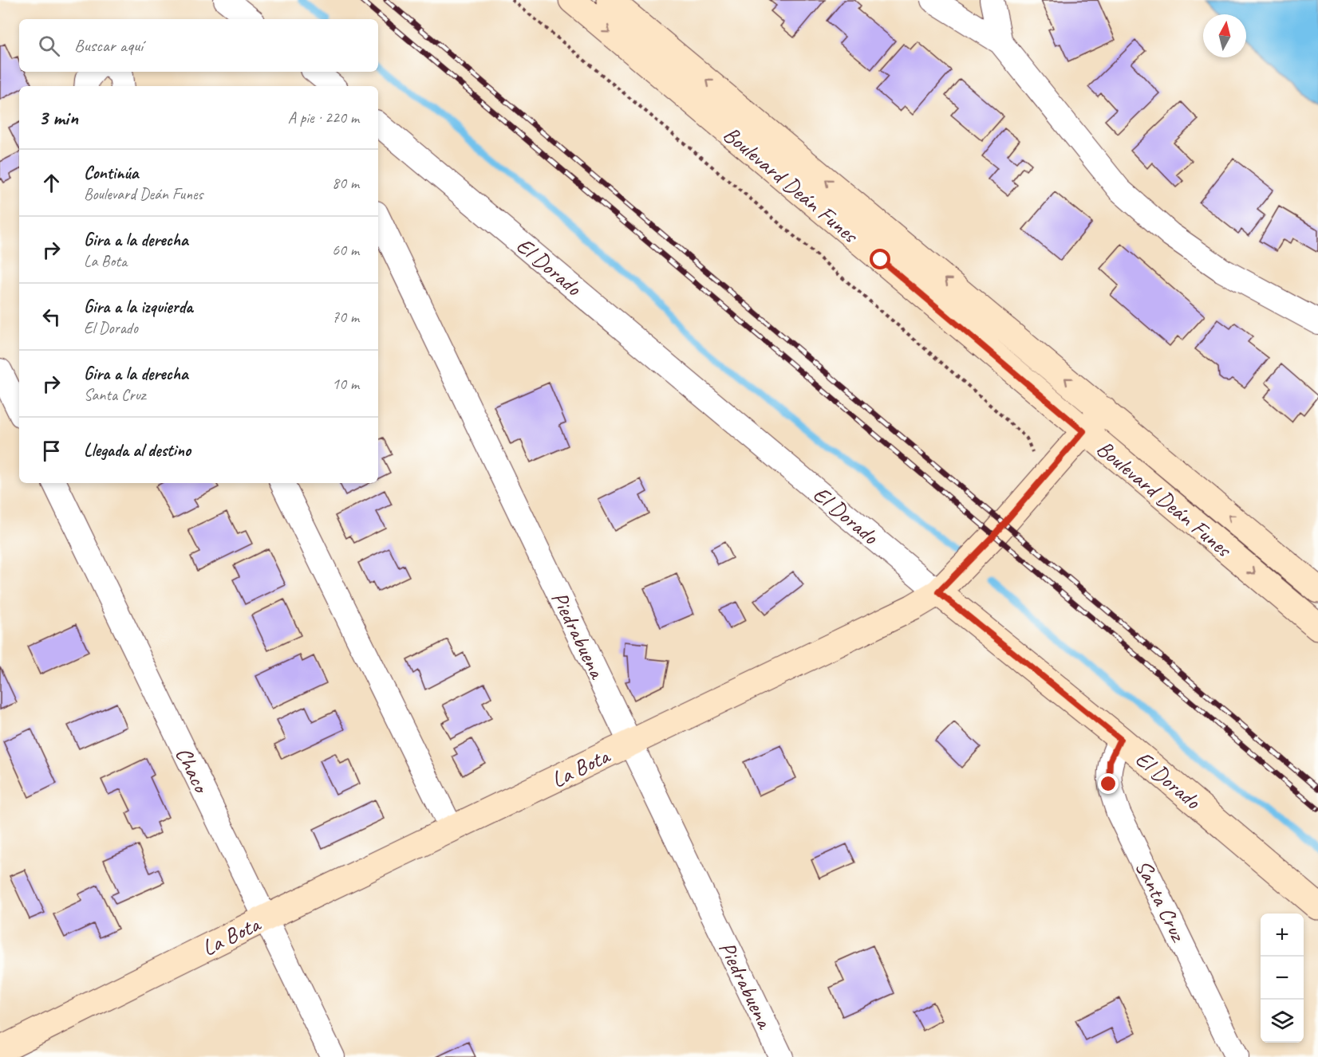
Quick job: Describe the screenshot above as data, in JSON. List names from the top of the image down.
{
  "streets": {
    "main road": ["Boulevard Deán Funes", "El Dorado", "La Bota"],
    "street": ["Piedrabuena", "Chaco", "Santa Cruz"]
  },
  "crossings": [
    ["Boulevard Deán Funes", "La Bota"],
    ["El Dorado", "La Bota"],
    ["El Dorado", "Santa Cruz"],
    ["Piedrabuena", "La Bota"],
    ["La Bota", "Chaco"]
  ],
  "north": "top",
  "page": {
    "search": "Buscar aquí",
    "heading": ["3 min", "A pie · 220 m"],
    "list": [
      ["Continúa", "Boulevard Deán Funes", "80 m"],
      ["Gira a la derecha", "La Bota", "60 m"],
      ["Gira a la izquierda", "El Dorado", "70 m"],
      ["Gira a la derecha", "Santa Cruz", "10 m"],
      "Llegada al destino"
    ],
    "map_buttons": ["+", "−"]
  }
}
